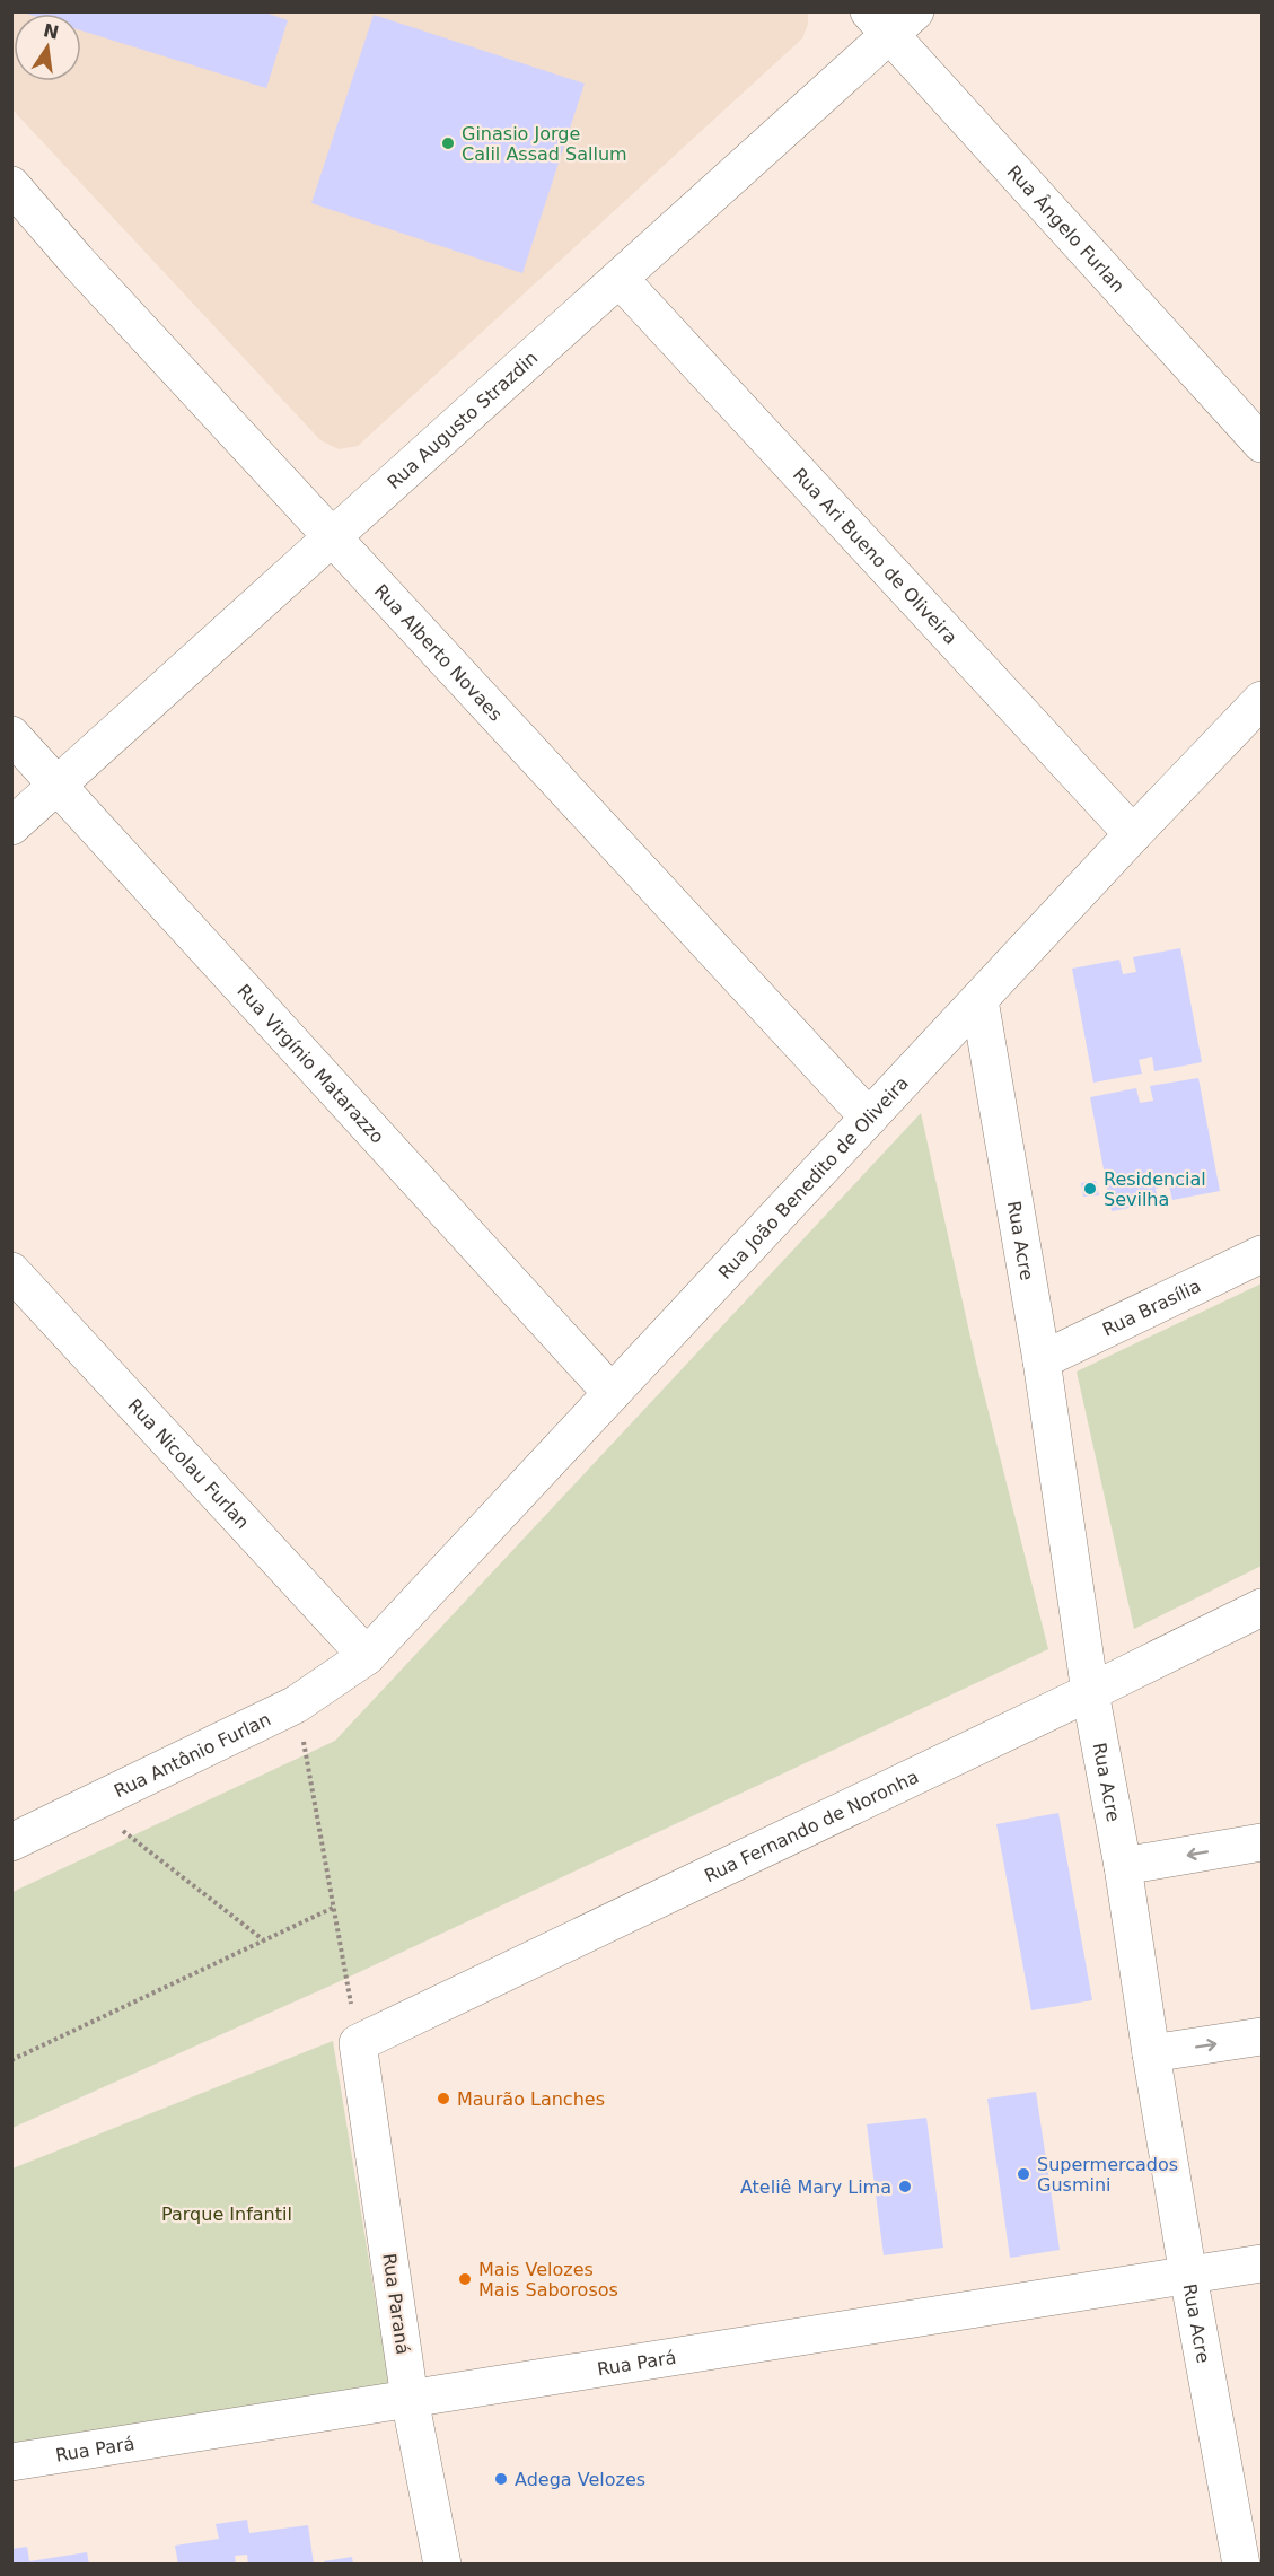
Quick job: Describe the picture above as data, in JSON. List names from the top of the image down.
{
  "streets": {
    "street": [
      "Rua Ângelo Furlan",
      "Rua Augusto Strazdin",
      "Rua Ari Bueno de Oliveira",
      "Rua Alberto Novaes",
      "Rua Virgínio Matarazzo",
      "Rua João Benedito de Oliveira",
      "Rua Acre",
      "Rua Brasília",
      "Rua Nicolau Furlan",
      "Rua Antônio Furlan",
      "Rua Fernando de Noronha",
      "Rua Paraná",
      "Rua Pará"
    ]
  },
  "crossings": [
    ["Rua Ângelo Furlan", "Rua Augusto Strazdin"],
    ["Rua Augusto Strazdin", "Rua Ari Bueno de Oliveira"],
    ["Rua Augusto Strazdin", "Rua Alberto Novaes"],
    ["Rua Augusto Strazdin", "Rua Virgínio Matarazzo"],
    ["Rua Ari Bueno de Oliveira", "Rua João Benedito de Oliveira"],
    ["Rua Alberto Novaes", "Rua João Benedito de Oliveira"],
    ["Rua Virgínio Matarazzo", "Rua João Benedito de Oliveira"],
    ["Rua João Benedito de Oliveira", "Rua Acre"],
    ["Rua João Benedito de Oliveira", "Rua Nicolau Furlan"],
    ["Rua João Benedito de Oliveira", "Rua Antônio Furlan"],
    ["Rua Acre", "Rua Brasília"],
    ["Rua Acre", "Rua Fernando de Noronha"],
    ["Rua Acre", "Rua Pará"],
    ["Rua Nicolau Furlan", "Rua Antônio Furlan"],
    ["Rua Fernando de Noronha", "Rua Paraná"],
    ["Rua Paraná", "Rua Pará"]
  ],
  "parks": ["Parque Infantil"],
  "places": [
    "Ginasio Jorge Calil Assad Sallum",
    "Residencial Sevilha",
    "Maurão Lanches",
    "Supermercados Gusmini",
    "Ateliê Mary Lima",
    "Mais Velozes Mais Saborosos",
    "Adega Velozes"
  ],
  "north": "top"
}
